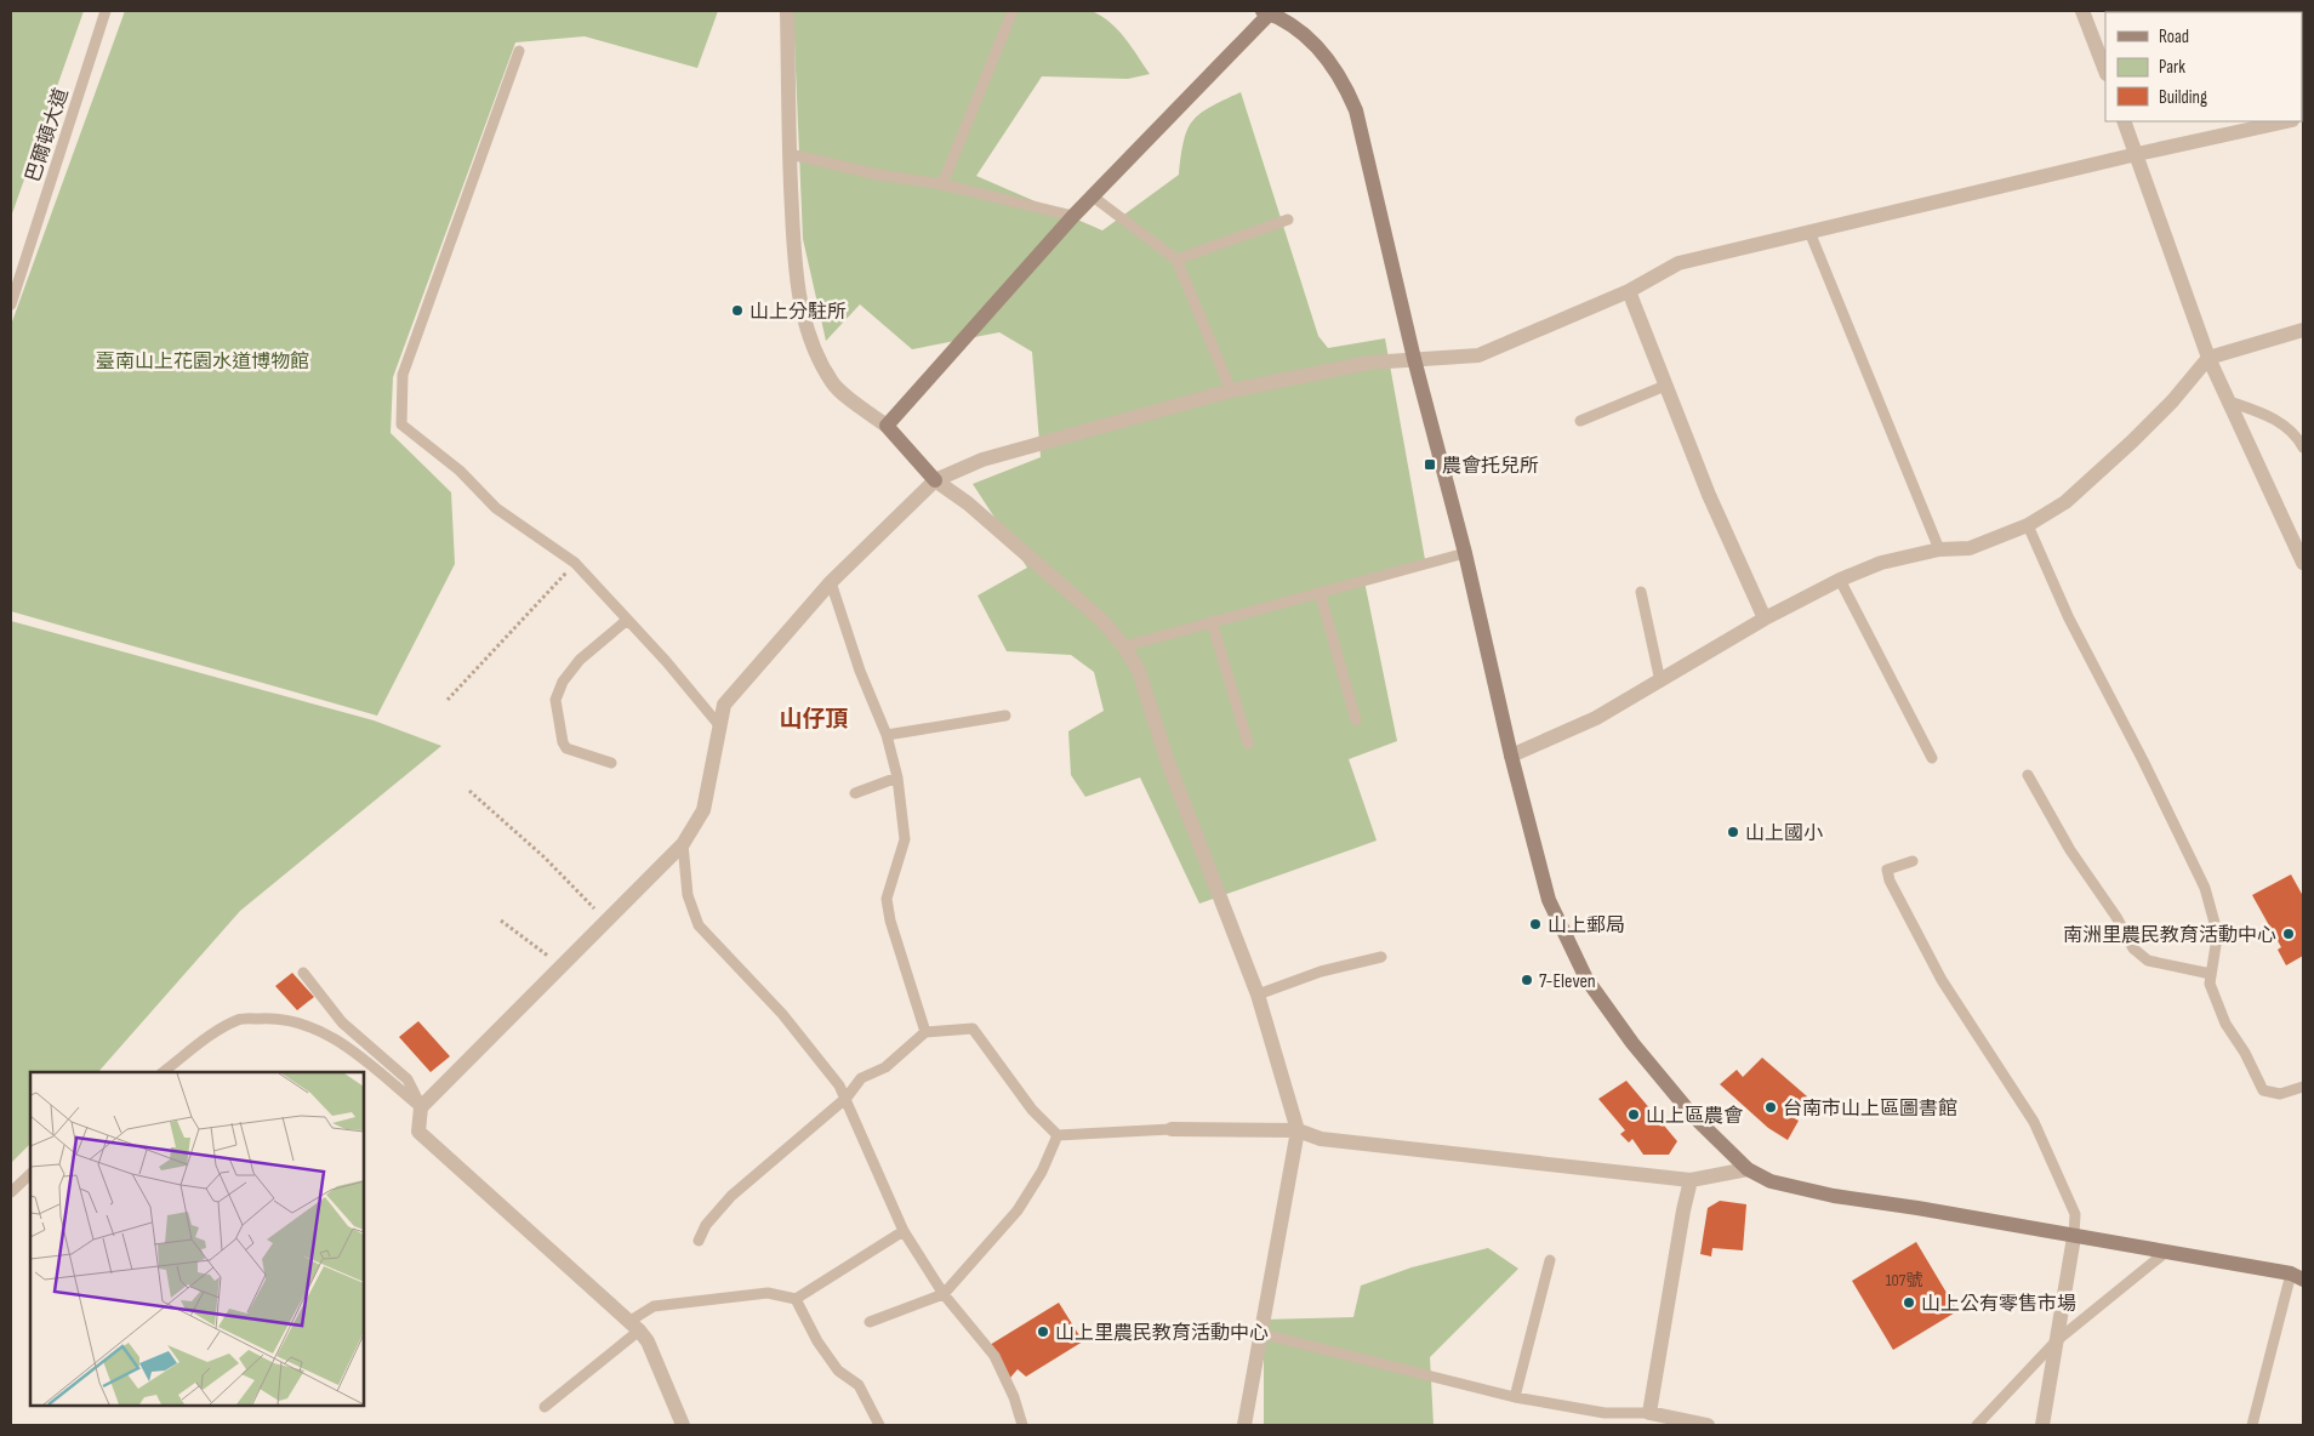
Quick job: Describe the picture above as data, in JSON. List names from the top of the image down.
{
  "streets": {
    "lane": ["巴爾頓大道"]
  },
  "districts": ["山仔頂"],
  "parks": ["臺南山上花園水道博物館"],
  "places": {
    "other": [
      "山上分駐所",
      "山上國小",
      "山上郵局",
      "南洲里農民教育活動中心",
      "7-Eleven",
      "台南市山上區圖書館",
      "山上區農會",
      "山上公有零售市場",
      "山上里農民教育活動中心"
    ],
    "transit": ["農會托兒所"]
  },
  "house_numbers": ["107號"],
  "legend": ["Road", "Park", "Building"]
}
